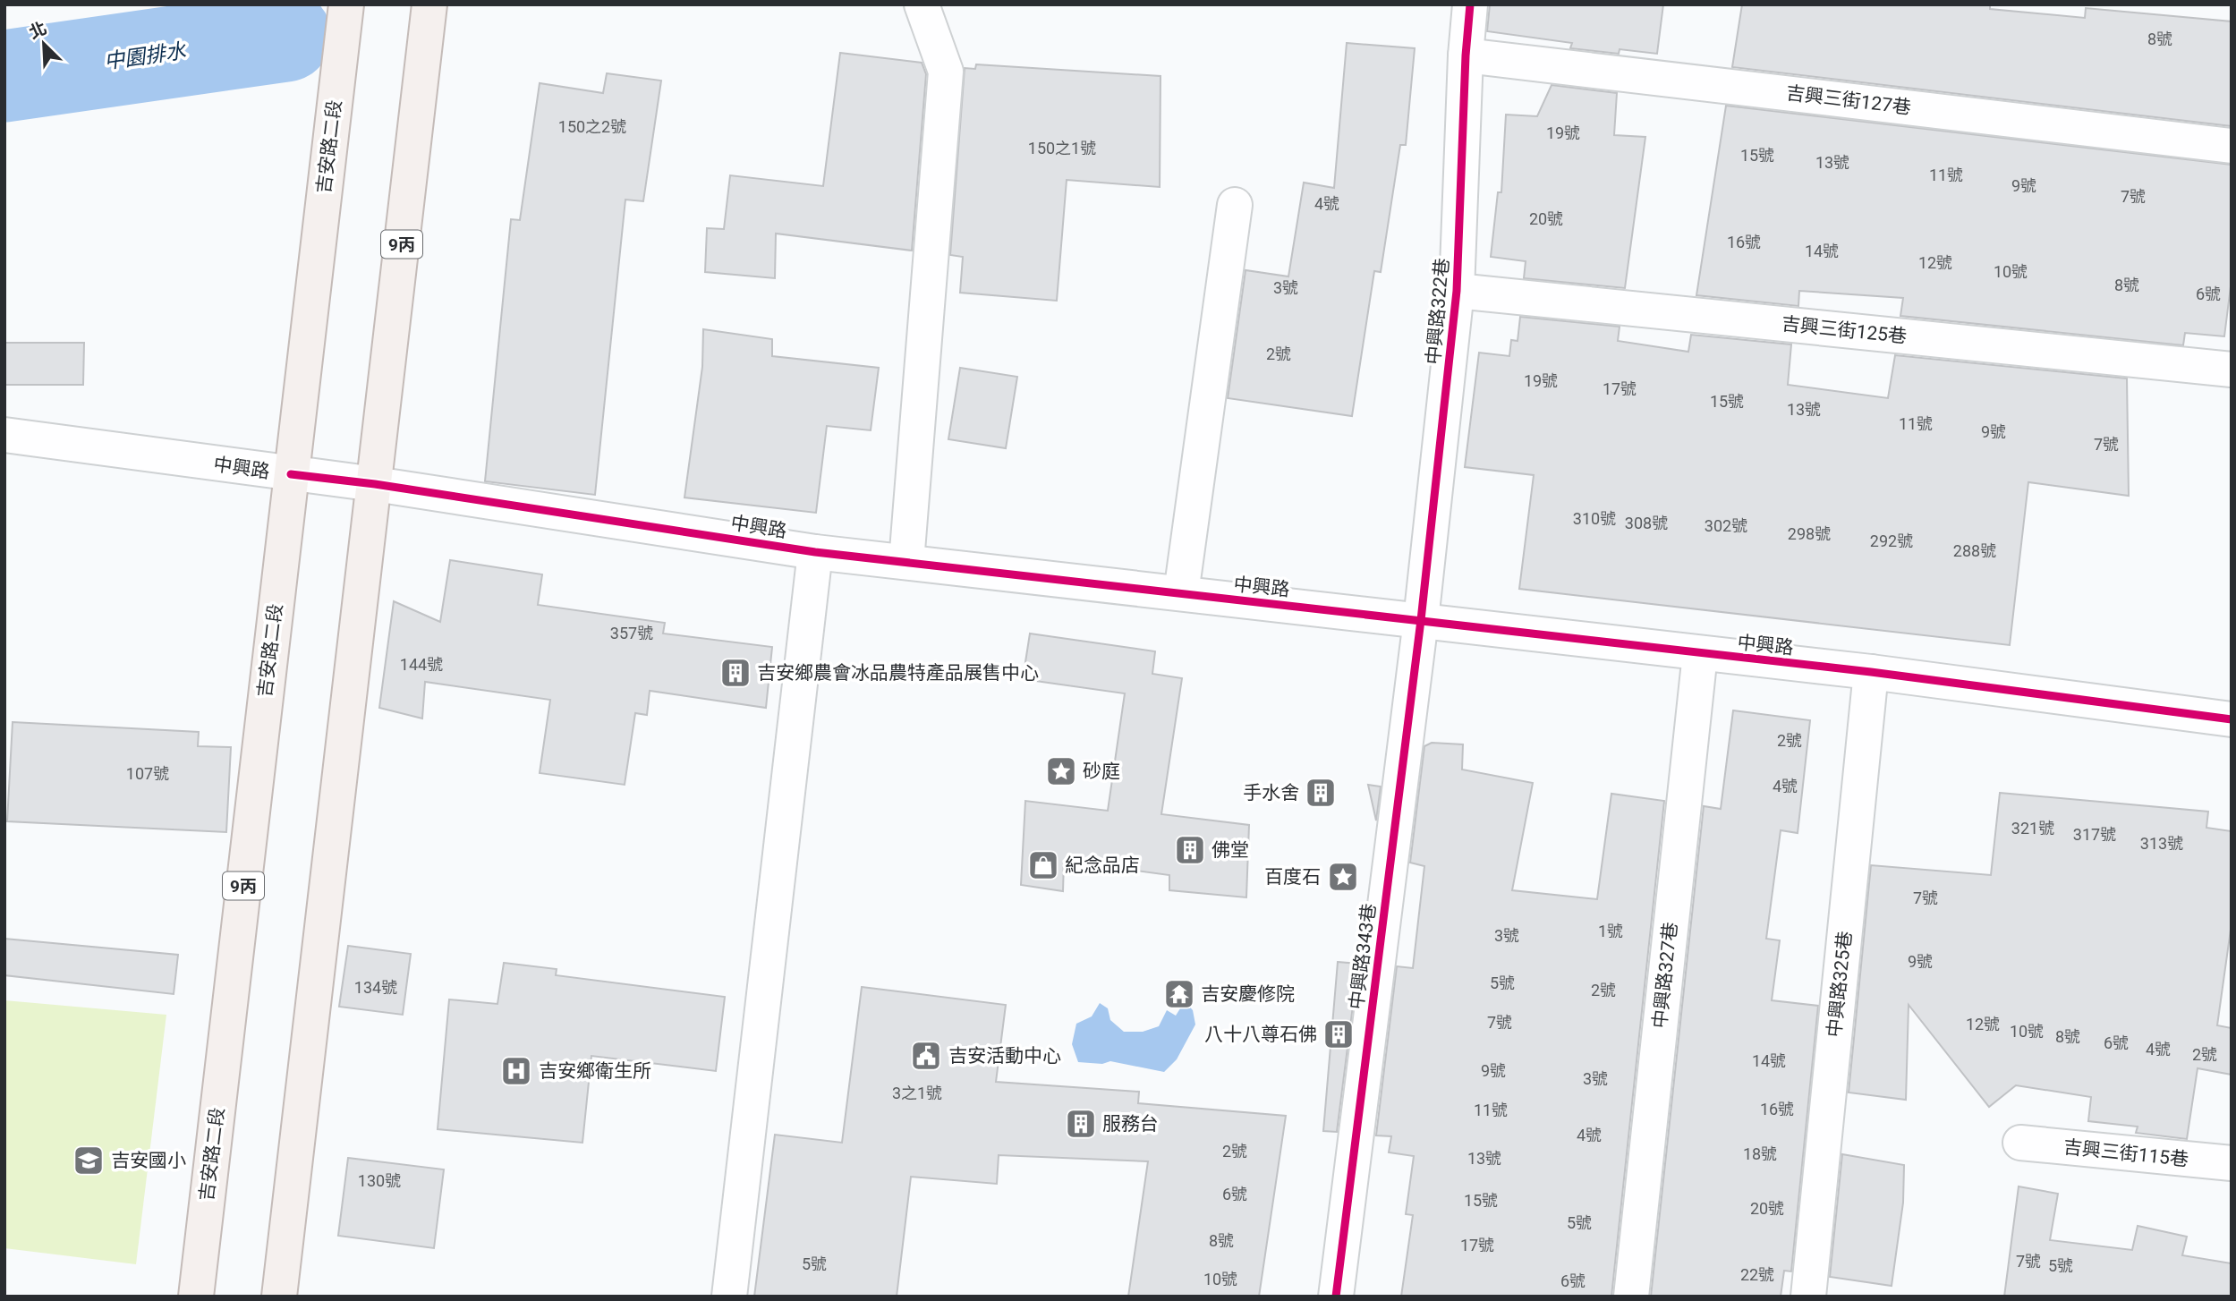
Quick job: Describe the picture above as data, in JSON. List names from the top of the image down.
{
  "streets": {
    "main road": ["吉安路二段", "9丙"],
    "street": [
      "吉興三街127巷",
      "中興路322巷",
      "吉興三街125巷",
      "中興路",
      "中興路343巷",
      "中興路327巷",
      "中興路325巷",
      "吉興三街115巷"
    ]
  },
  "crossings": [
    ["吉興三街127巷", "中興路322巷"],
    ["吉安路二段", "中興路"],
    ["9丙", "中興路"],
    ["中興路322巷", "吉興三街125巷"],
    ["中興路322巷", "中興路"],
    ["中興路322巷", "中興路343巷"],
    ["中興路", "中興路343巷"],
    ["中興路", "中興路327巷"],
    ["中興路", "中興路325巷"]
  ],
  "water": ["中園排水"],
  "places": {
    "building": [
      "吉安鄉農會冰品農特產品展售中心",
      "手水舍",
      "佛堂",
      "八十八尊石佛",
      "服務台"
    ],
    "place": ["砂庭", "百度石"],
    "shop": ["紀念品店"],
    "temple": ["吉安慶修院"],
    "public building": ["吉安活動中心"],
    "hospital": ["吉安鄉衛生所"],
    "school or university": ["吉安國小"]
  },
  "house_numbers": [
    "8號",
    "150之2號",
    "19號",
    "150之1號",
    "15號",
    "13號",
    "11號",
    "9號",
    "7號",
    "4號",
    "20號",
    "16號",
    "14號",
    "12號",
    "10號",
    "8號",
    "3號",
    "6號",
    "2號",
    "19號",
    "17號",
    "15號",
    "13號",
    "11號",
    "9號",
    "7號",
    "310號",
    "308號",
    "302號",
    "298號",
    "292號",
    "288號",
    "357號",
    "144號",
    "2號",
    "107號",
    "4號",
    "321號",
    "317號",
    "313號",
    "7號",
    "1號",
    "3號",
    "9號",
    "5號",
    "134號",
    "2號",
    "7號",
    "12號",
    "10號",
    "8號",
    "6號",
    "4號",
    "2號",
    "14號",
    "9號",
    "3號",
    "3之1號",
    "16號",
    "11號",
    "4號",
    "2號",
    "18號",
    "13號",
    "130號",
    "6號",
    "15號",
    "20號",
    "5號",
    "8號",
    "17號",
    "7號",
    "5號",
    "5號",
    "22號",
    "10號",
    "6號"
  ],
  "north": "top left"
}
